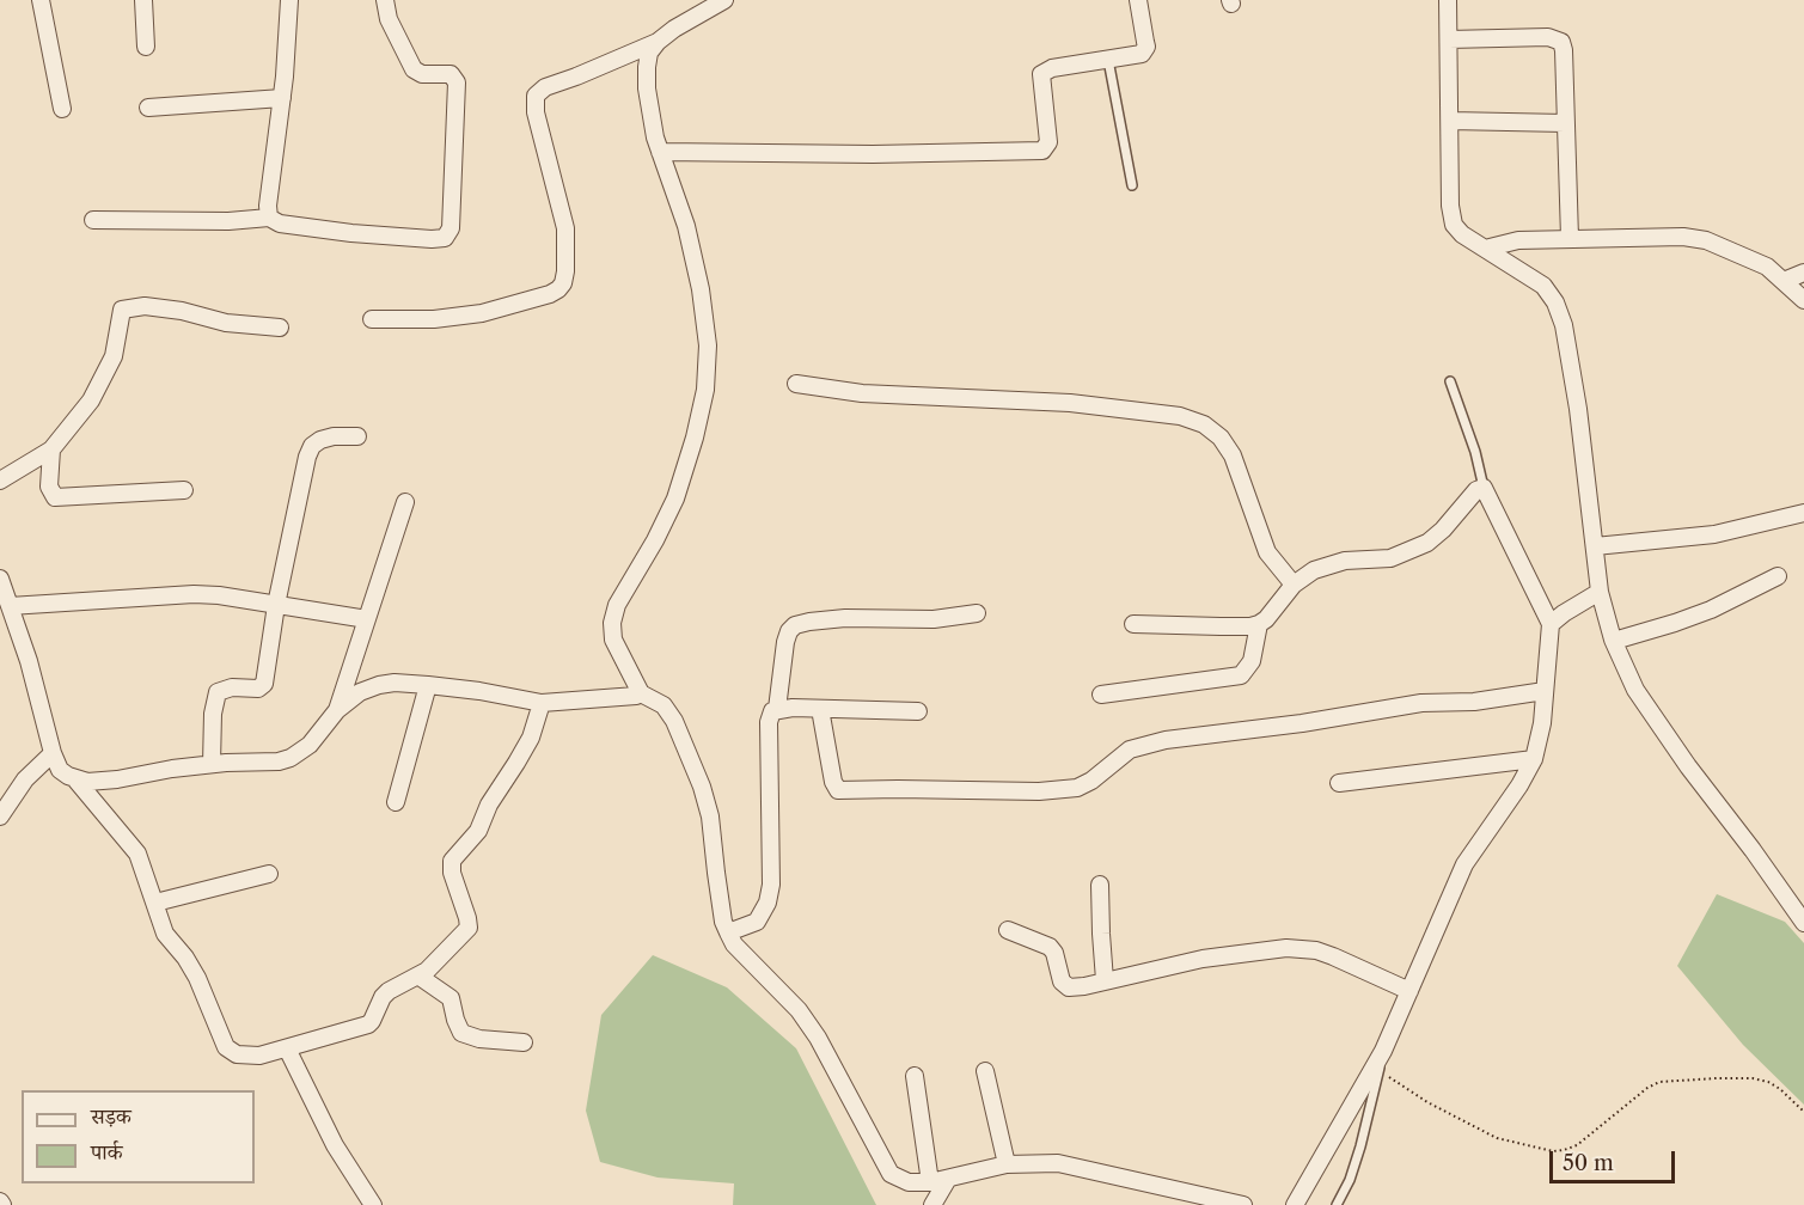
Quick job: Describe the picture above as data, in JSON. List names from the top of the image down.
{
  "legend": ["सड़क", "पार्क"],
  "scale_bar": "50 m"
}
